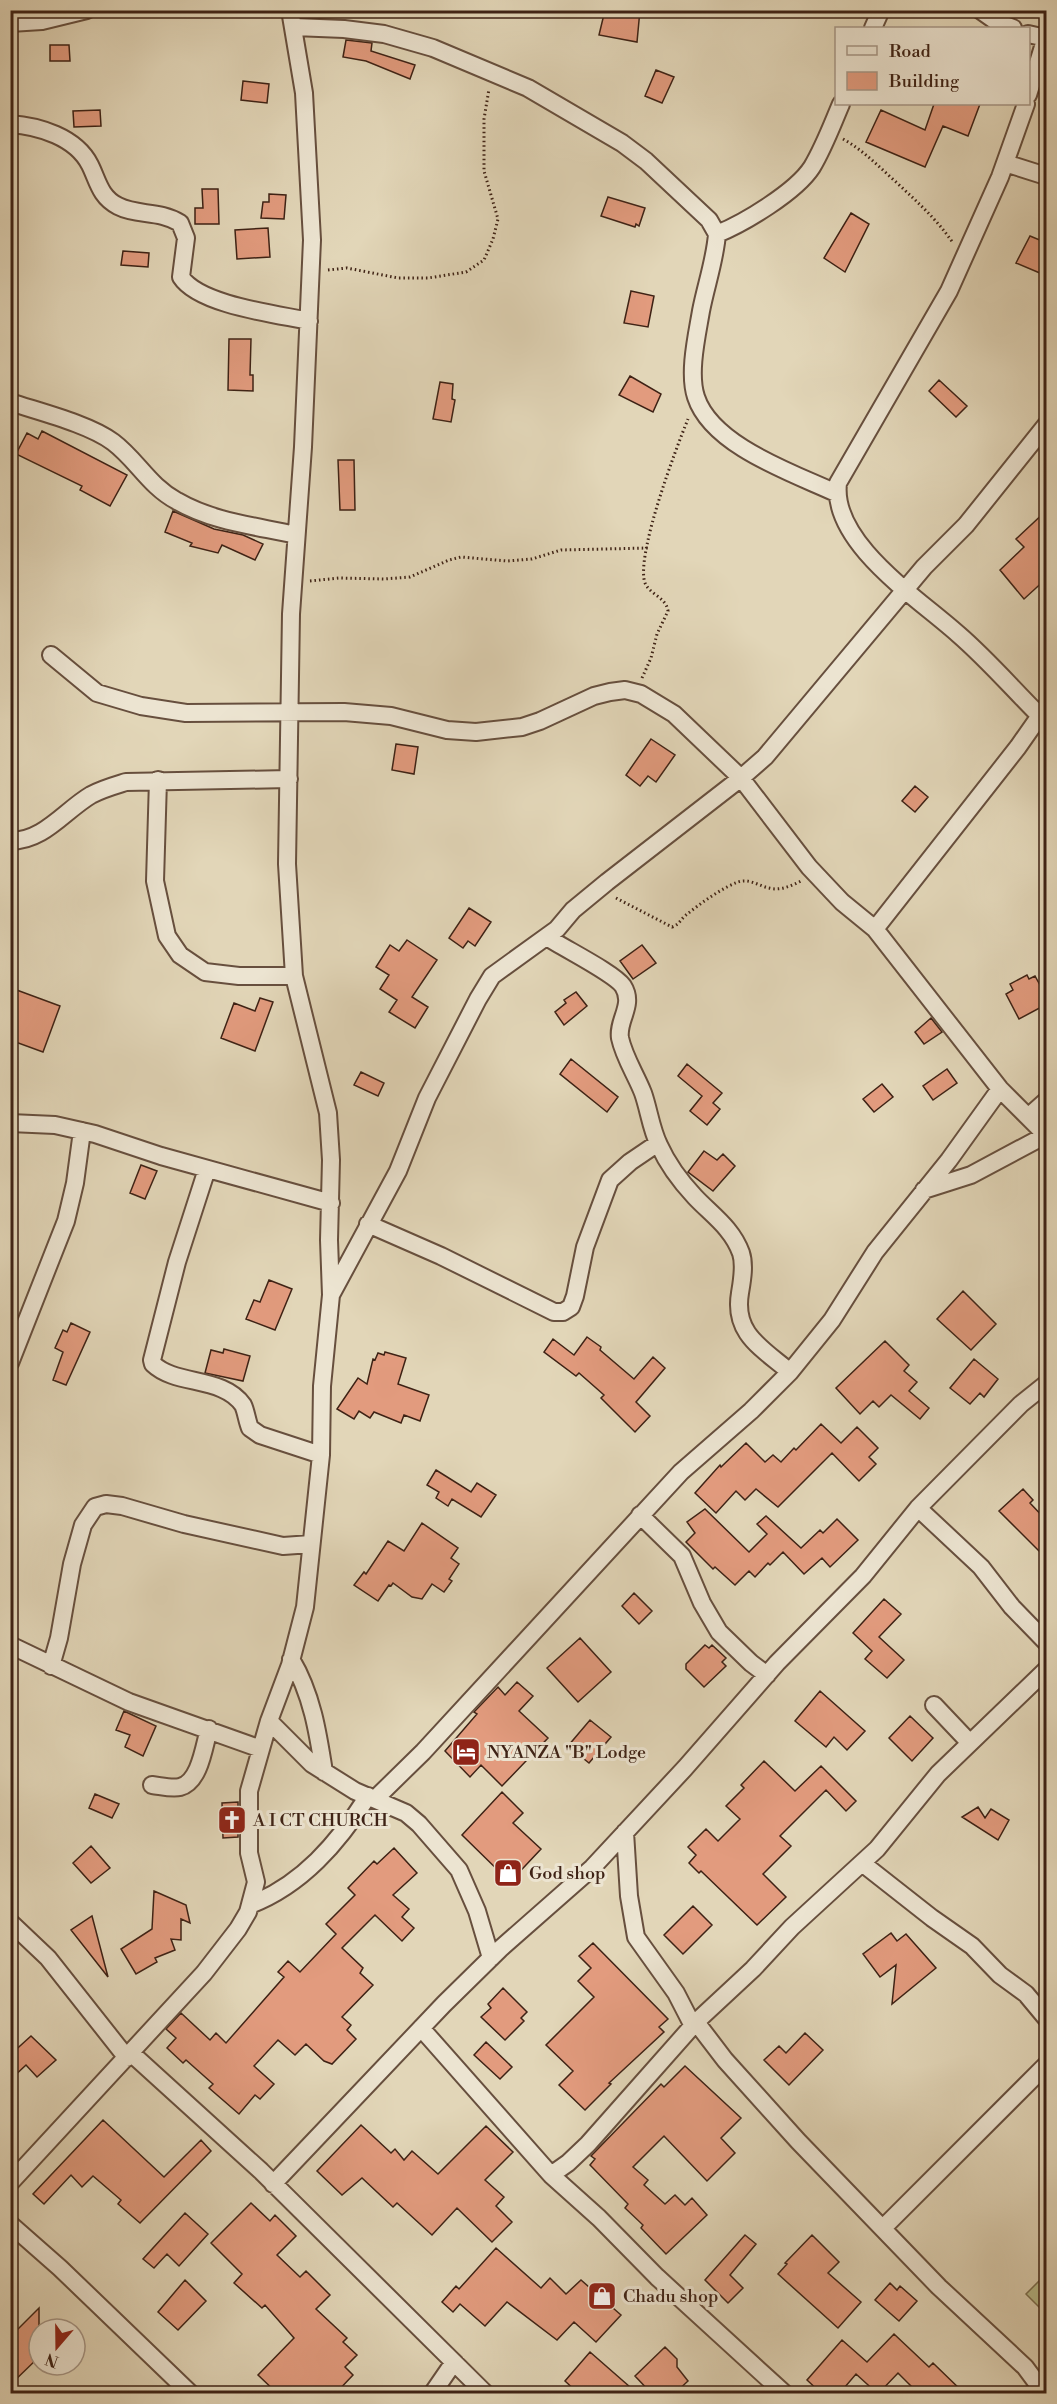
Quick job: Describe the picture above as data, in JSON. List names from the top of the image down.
{
  "places": {
    "hotel": ["NYANZA \"B\" Lodge"],
    "church": ["A I CT CHURCH"],
    "shop": ["God shop", "Chadu shop"]
  },
  "legend": ["Road", "Building"],
  "north": "bottom"
}
